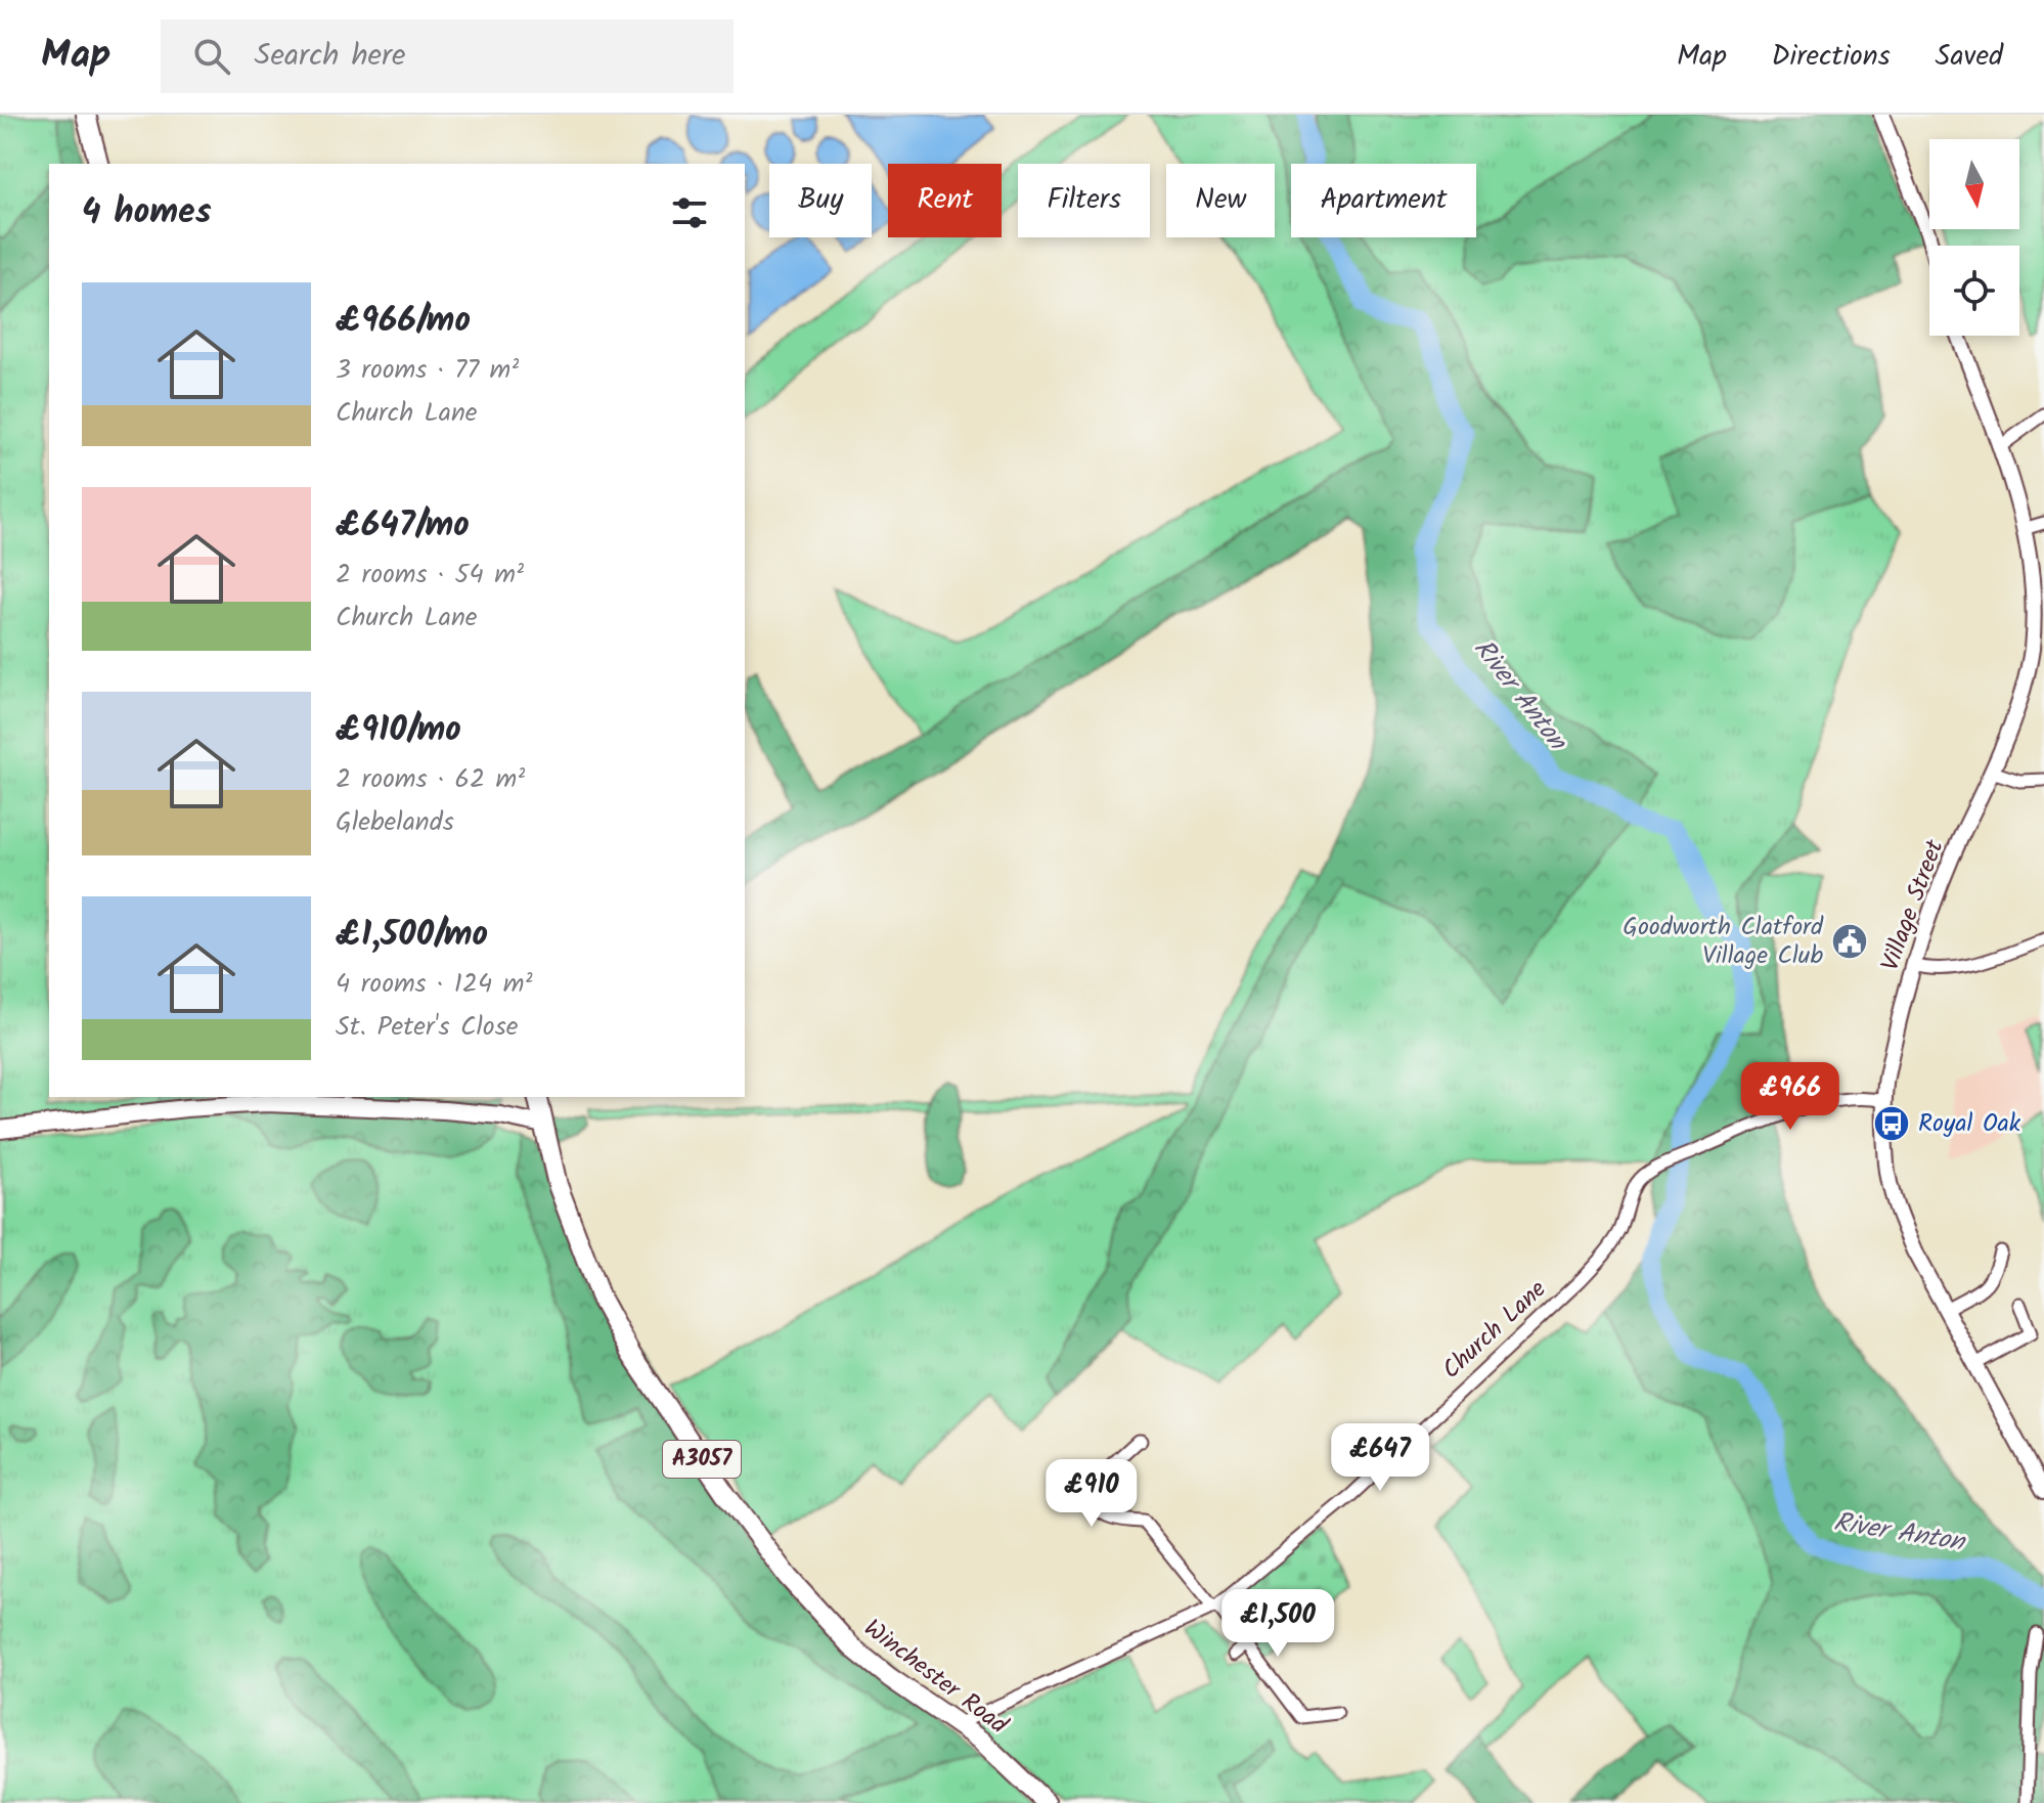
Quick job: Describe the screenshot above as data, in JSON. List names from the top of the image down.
{
  "streets": {
    "main road": ["A3057", "Winchester Road"],
    "street": ["Village Street", "Church Lane"]
  },
  "crossings": [
    ["Village Street", "Church Lane"],
    ["Church Lane", "Winchester Road"],
    ["A3057", "Winchester Road"]
  ],
  "water": ["River Anton"],
  "places": {
    "public building": ["Goodworth Clatford Village Club"],
    "bus stop": ["Royal Oak"]
  },
  "north": "bottom",
  "page": {
    "header": "Map",
    "search": "Search here",
    "nav": ["Map", "Directions", "Saved"],
    "chip": [
      "Buy",
      "Rent",
      "Filters",
      "New",
      "Apartment"
    ],
    "heading": "4 homes",
    "list": [
      {
        "name": "£966/mo",
        "note": "3 rooms · 77 m² · Church Lane"
      },
      {
        "name": "£647/mo",
        "note": "2 rooms · 54 m² · Church Lane"
      },
      {
        "name": "£910/mo",
        "note": "2 rooms · 62 m² · Glebelands"
      },
      {
        "name": "£1,500/mo",
        "note": "4 rooms · 124 m² · St. Peter's Close"
      }
    ],
    "price": [
      "£966",
      "£647",
      "£910",
      "£1,500"
    ]
  }
}
